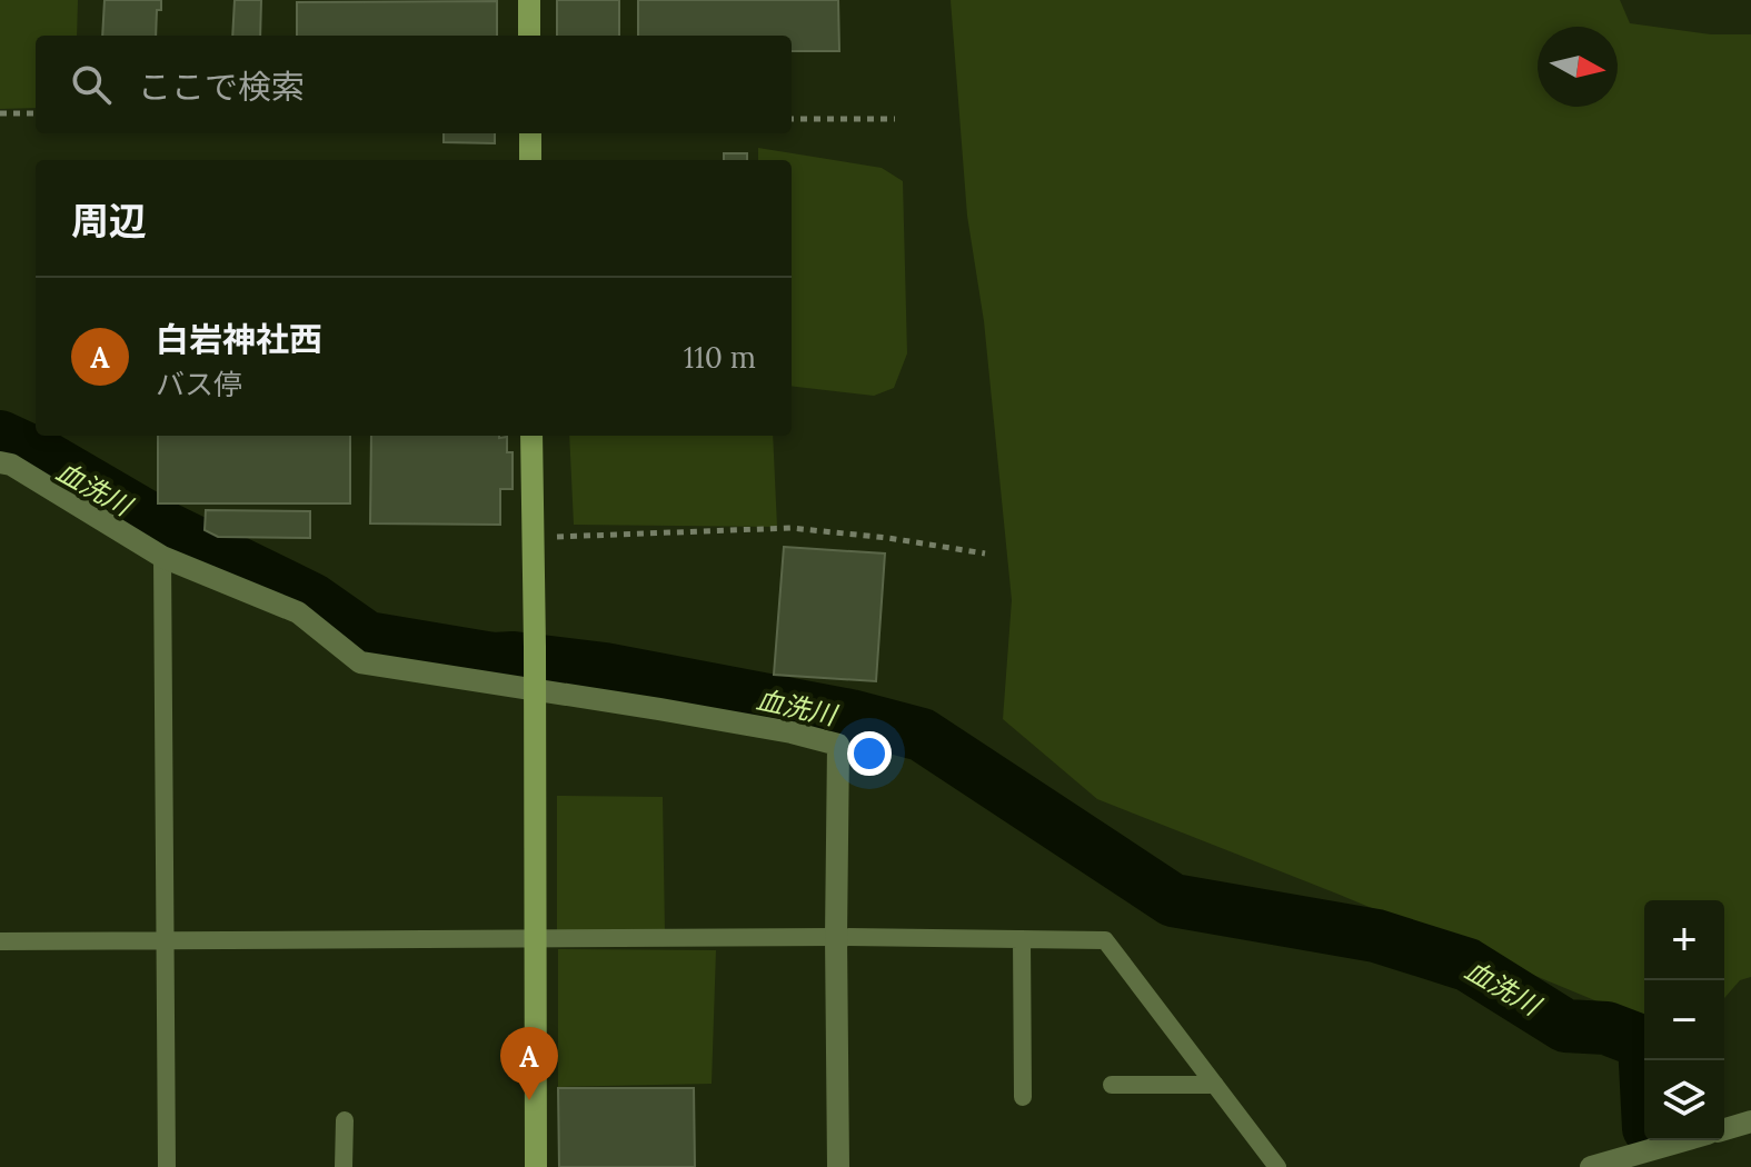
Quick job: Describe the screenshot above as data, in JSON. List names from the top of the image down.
{
  "water": ["血洗川"],
  "north": "right",
  "page": {
    "search": "ここで検索",
    "heading": "周辺",
    "list": [
      {
        "mark": "A",
        "name": "白岩神社西",
        "note": "バス停",
        "value": "110 m"
      }
    ],
    "map_buttons": ["+", "−"],
    "pins": "A"
  }
}
